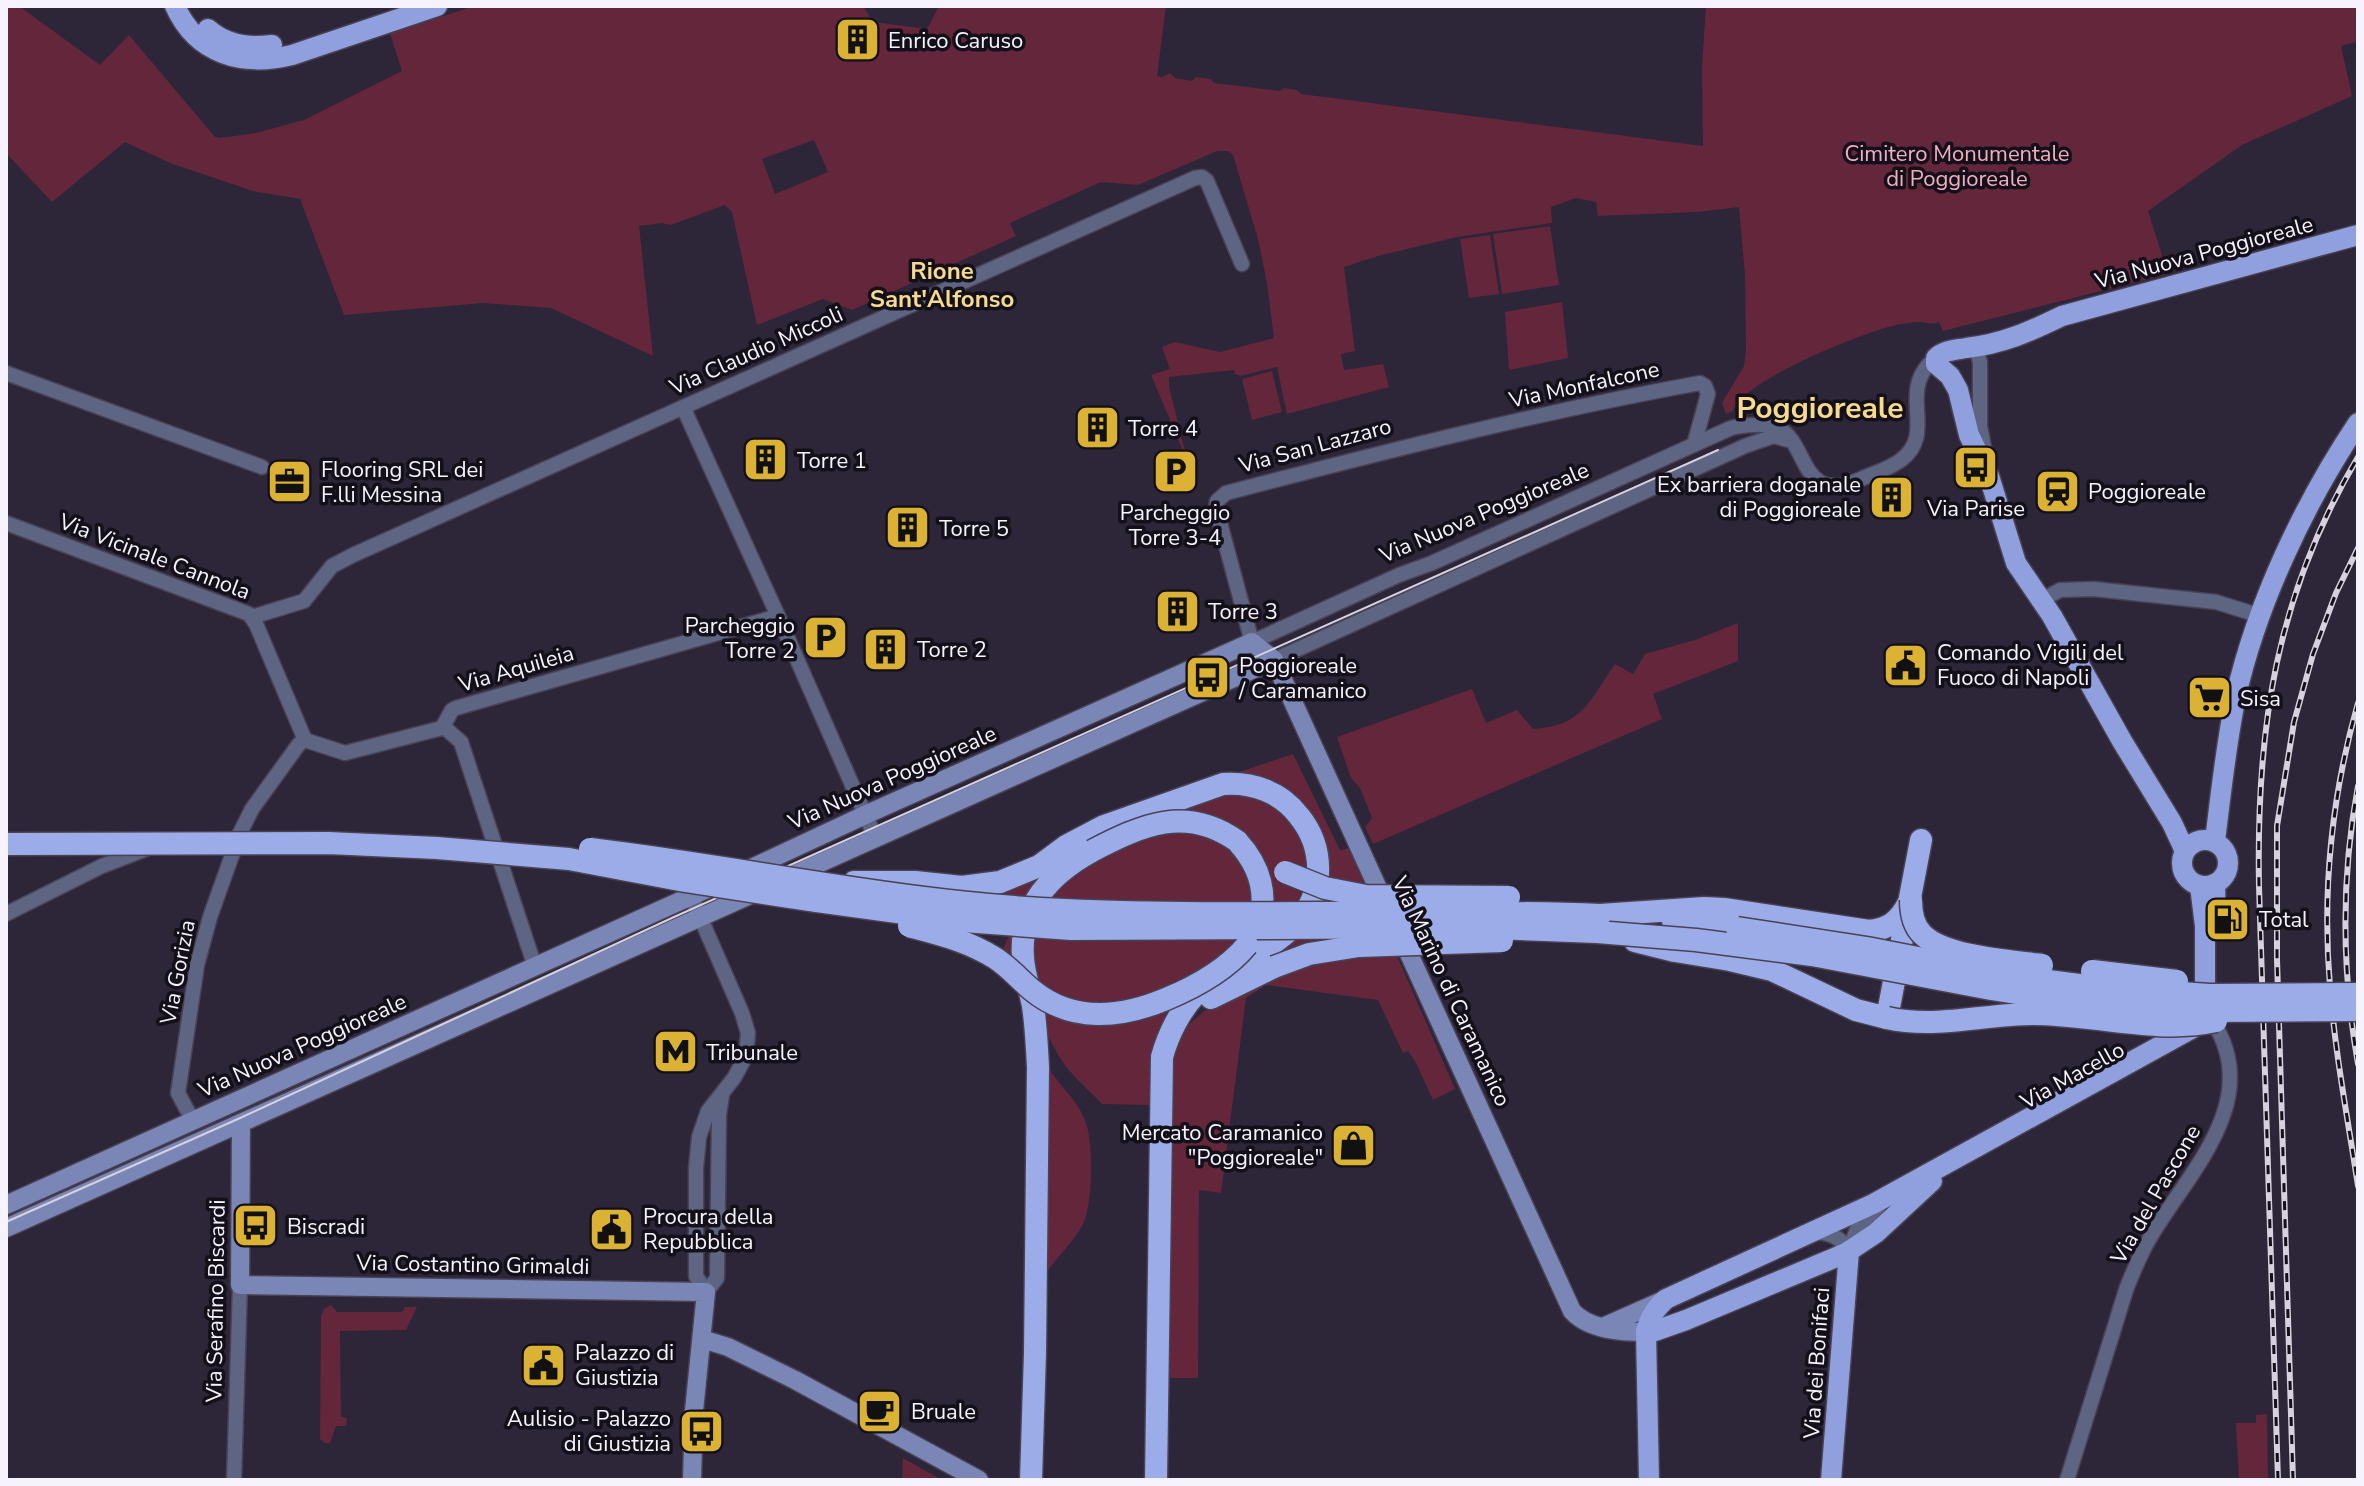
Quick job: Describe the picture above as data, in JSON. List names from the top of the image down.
{
  "streets": {
    "main road": [
      "Via Nuova Poggioreale",
      "Via Marino di Caramanico",
      "Via Macello",
      "Via Costantino Grimaldi",
      "Via Serafino Biscardi",
      "Via dei Bonifaci"
    ],
    "street": [
      "Via Claudio Miccoli",
      "Via Monfalcone",
      "Via San Lazzaro",
      "Via Vicinale Cannola",
      "Via Aquileia",
      "Via Gorizia",
      "Via del Pascone"
    ]
  },
  "crossings": [
    ["Via Nuova Poggioreale", "Via Monfalcone"],
    ["Via Nuova Poggioreale", "Via San Lazzaro"],
    ["Via Nuova Poggioreale", "Via Gorizia"],
    ["Via Nuova Poggioreale", "Via Marino di Caramanico"],
    ["Via Nuova Poggioreale", "Via Serafino Biscardi"],
    ["Via Claudio Miccoli", "Via Vicinale Cannola"],
    ["Via Monfalcone", "Via San Lazzaro"],
    ["Via Vicinale Cannola", "Via Aquileia"],
    ["Via Macello", "Via del Pascone"],
    ["Via Costantino Grimaldi", "Via Serafino Biscardi"]
  ],
  "districts": ["Rione Sant'Alfonso", "Poggioreale"],
  "parks": ["Cimitero Monumentale di Poggioreale"],
  "places": {
    "building": [
      "Enrico Caruso",
      "Torre 4",
      "Torre 1",
      "Ex barriera doganale di Poggioreale",
      "Torre 5",
      "Torre 3",
      "Torre 2"
    ],
    "bus stop": [
      "Via Parise",
      "Poggioreale / Caramanico",
      "Biscradi",
      "Aulisio - Palazzo di Giustizia"
    ],
    "parking": ["Parcheggio Torre 3-4", "Parcheggio Torre 2"],
    "office": ["Flooring SRL dei F.lli Messina"],
    "station": ["Poggioreale"],
    "public building": ["Comando Vigili del Fuoco di Napoli", "Procura della Repubblica", "Palazzo di Giustizia"],
    "supermarket": ["Sisa"],
    "fuel station": ["Total"],
    "metro station": ["Tribunale"],
    "shop": ["Mercato Caramanico \"Poggioreale\""],
    "cafe": ["Bruale"]
  }
}
